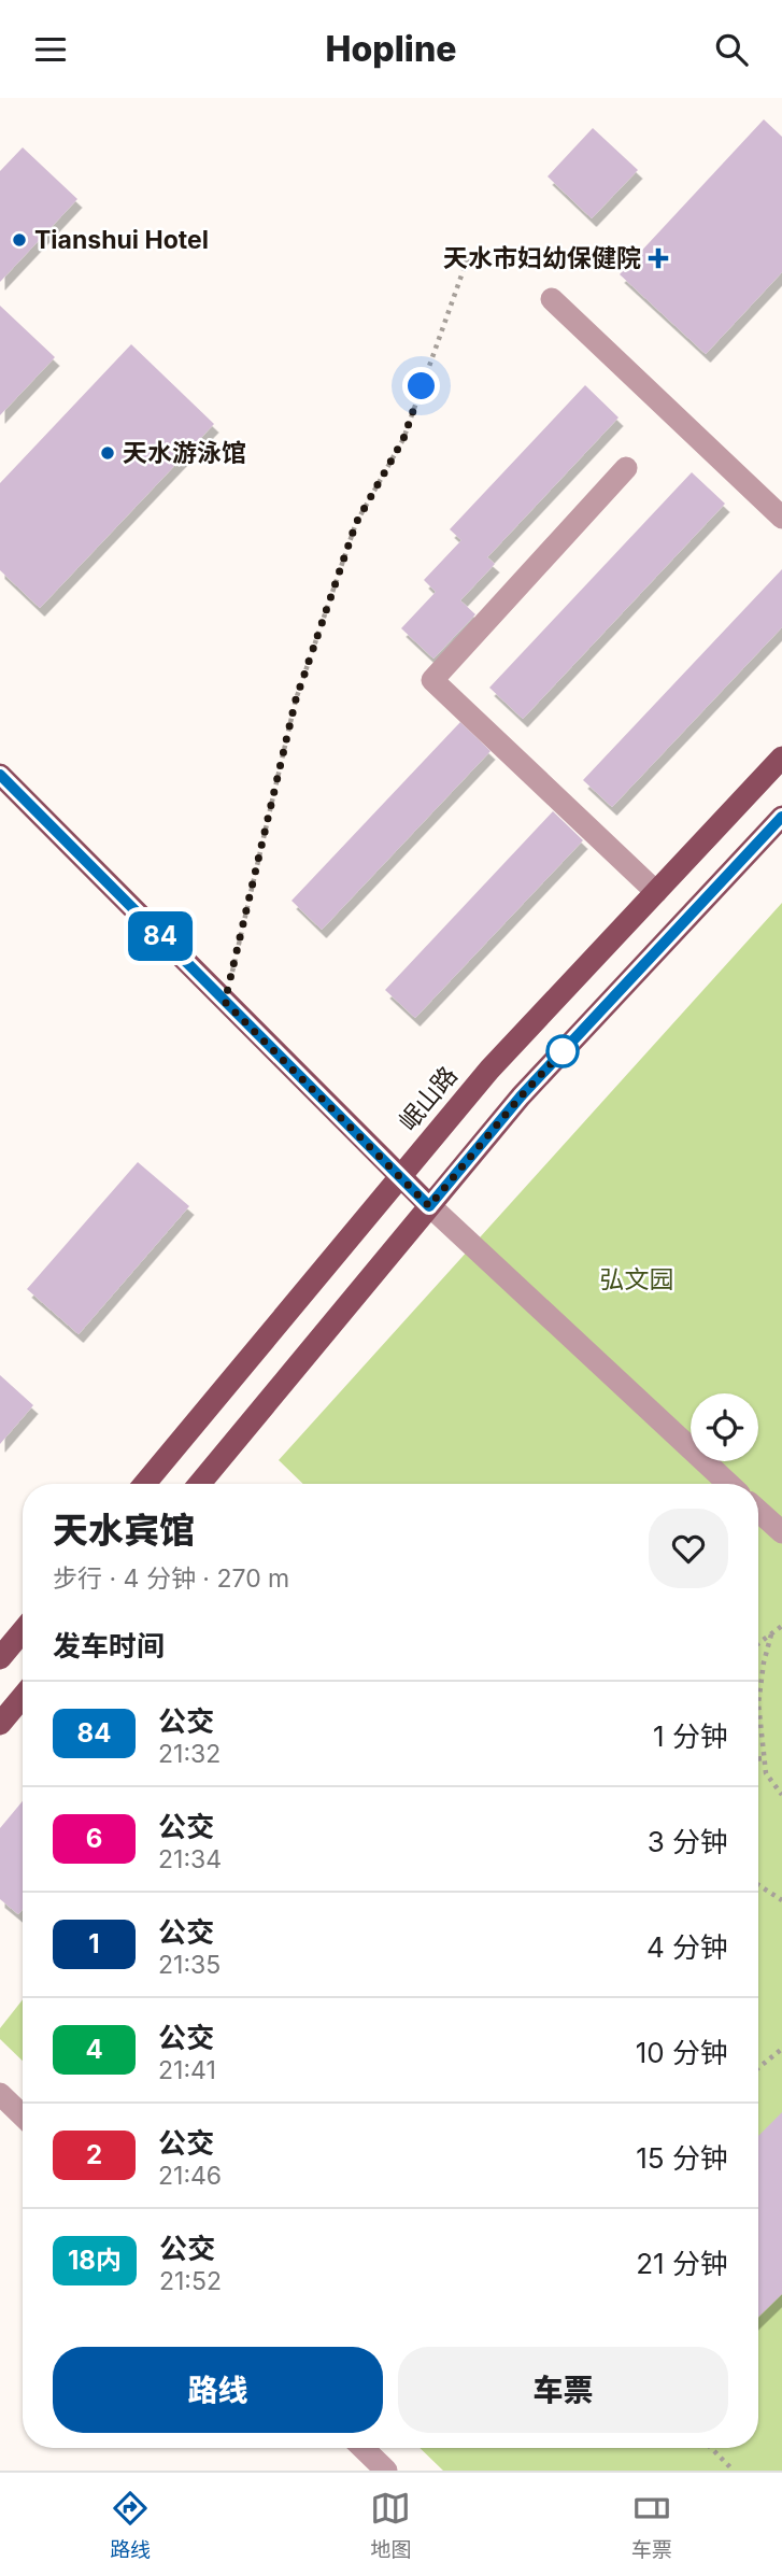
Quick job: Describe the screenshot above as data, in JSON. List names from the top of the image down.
{
  "streets": {
    "main road": ["岷山路"]
  },
  "parks": ["弘文园"],
  "places": {
    "other": ["Tianshui Hotel", "天水游泳馆"],
    "health": ["天水市妇幼保健院"]
  },
  "lines": ["bus line 84"],
  "page": {
    "header": "Hopline",
    "on_map": "84",
    "heading": [
      ["天水宾馆", "步行 · 4 分钟 · 270 m"],
      "发车时间"
    ],
    "list": [
      {
        "mark": "84",
        "name": "公交",
        "note": "21:32",
        "value": "1 分钟"
      },
      {
        "mark": "6",
        "name": "公交",
        "note": "21:34",
        "value": "3 分钟"
      },
      {
        "mark": "1",
        "name": "公交",
        "note": "21:35",
        "value": "4 分钟"
      },
      {
        "mark": "4",
        "name": "公交",
        "note": "21:41",
        "value": "10 分钟"
      },
      {
        "mark": "2",
        "name": "公交",
        "note": "21:46",
        "value": "15 分钟"
      },
      {
        "mark": "18内",
        "name": "公交",
        "note": "21:52",
        "value": "21 分钟"
      }
    ],
    "buttons": ["路线", "车票"],
    "tabs": ["路线", "地图", "车票"]
  }
}
